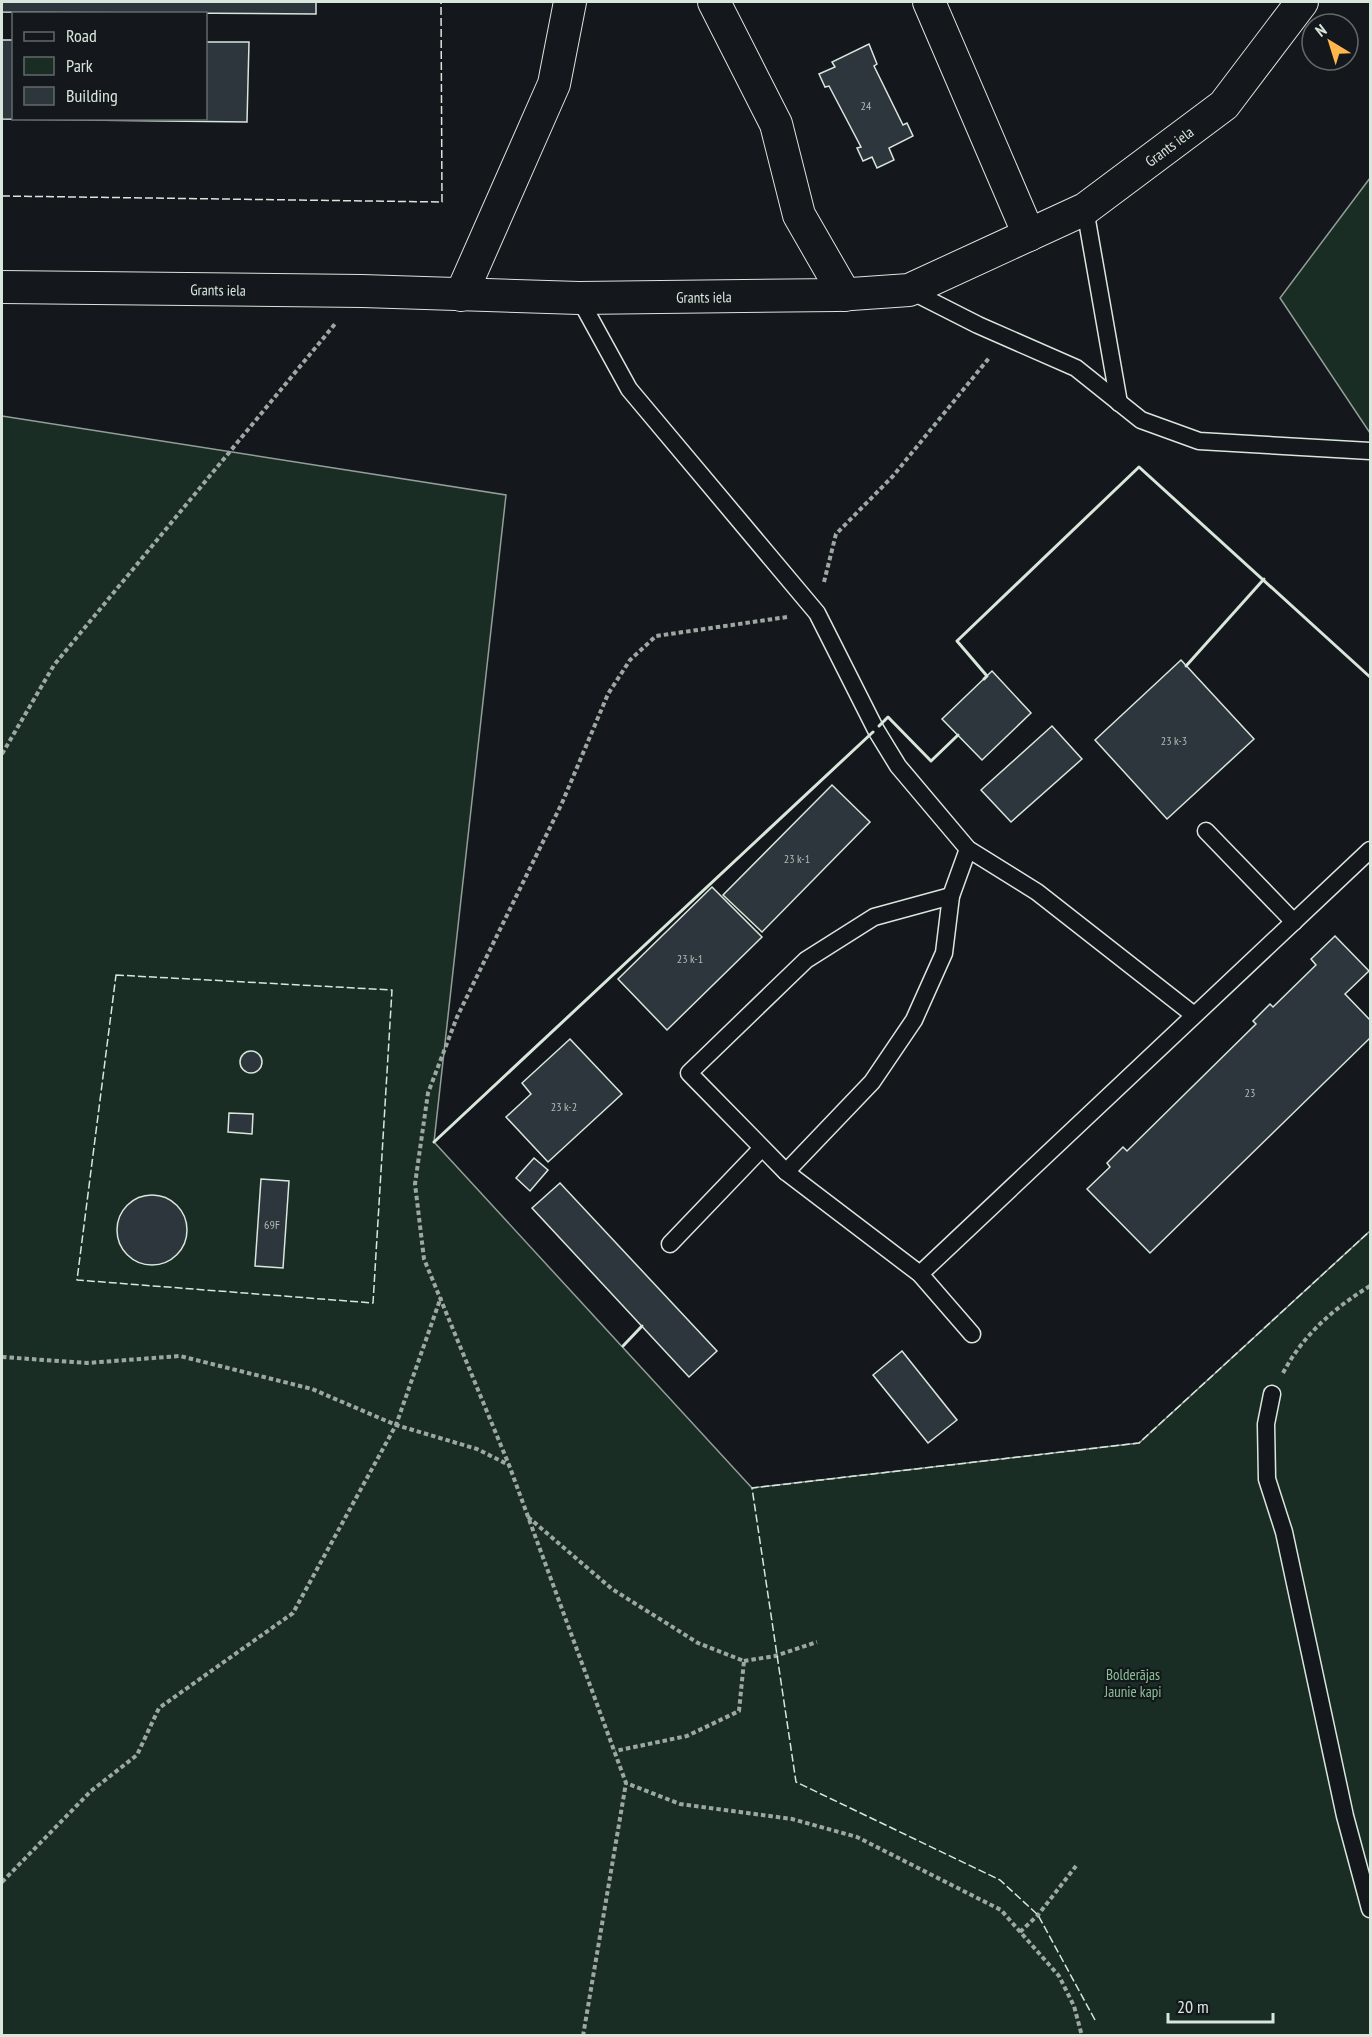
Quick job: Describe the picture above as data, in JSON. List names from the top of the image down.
{
  "streets": {
    "street": ["Grants iela"]
  },
  "parks": ["Bolderājas Jaunie kapi"],
  "house_numbers": [
    "24",
    "23 k-3",
    "23 k-1",
    "23 k-1",
    "23",
    "23 k-2",
    "69F"
  ],
  "legend": ["Road", "Park", "Building"],
  "scale_bar": "20 m",
  "north": "top left"
}
